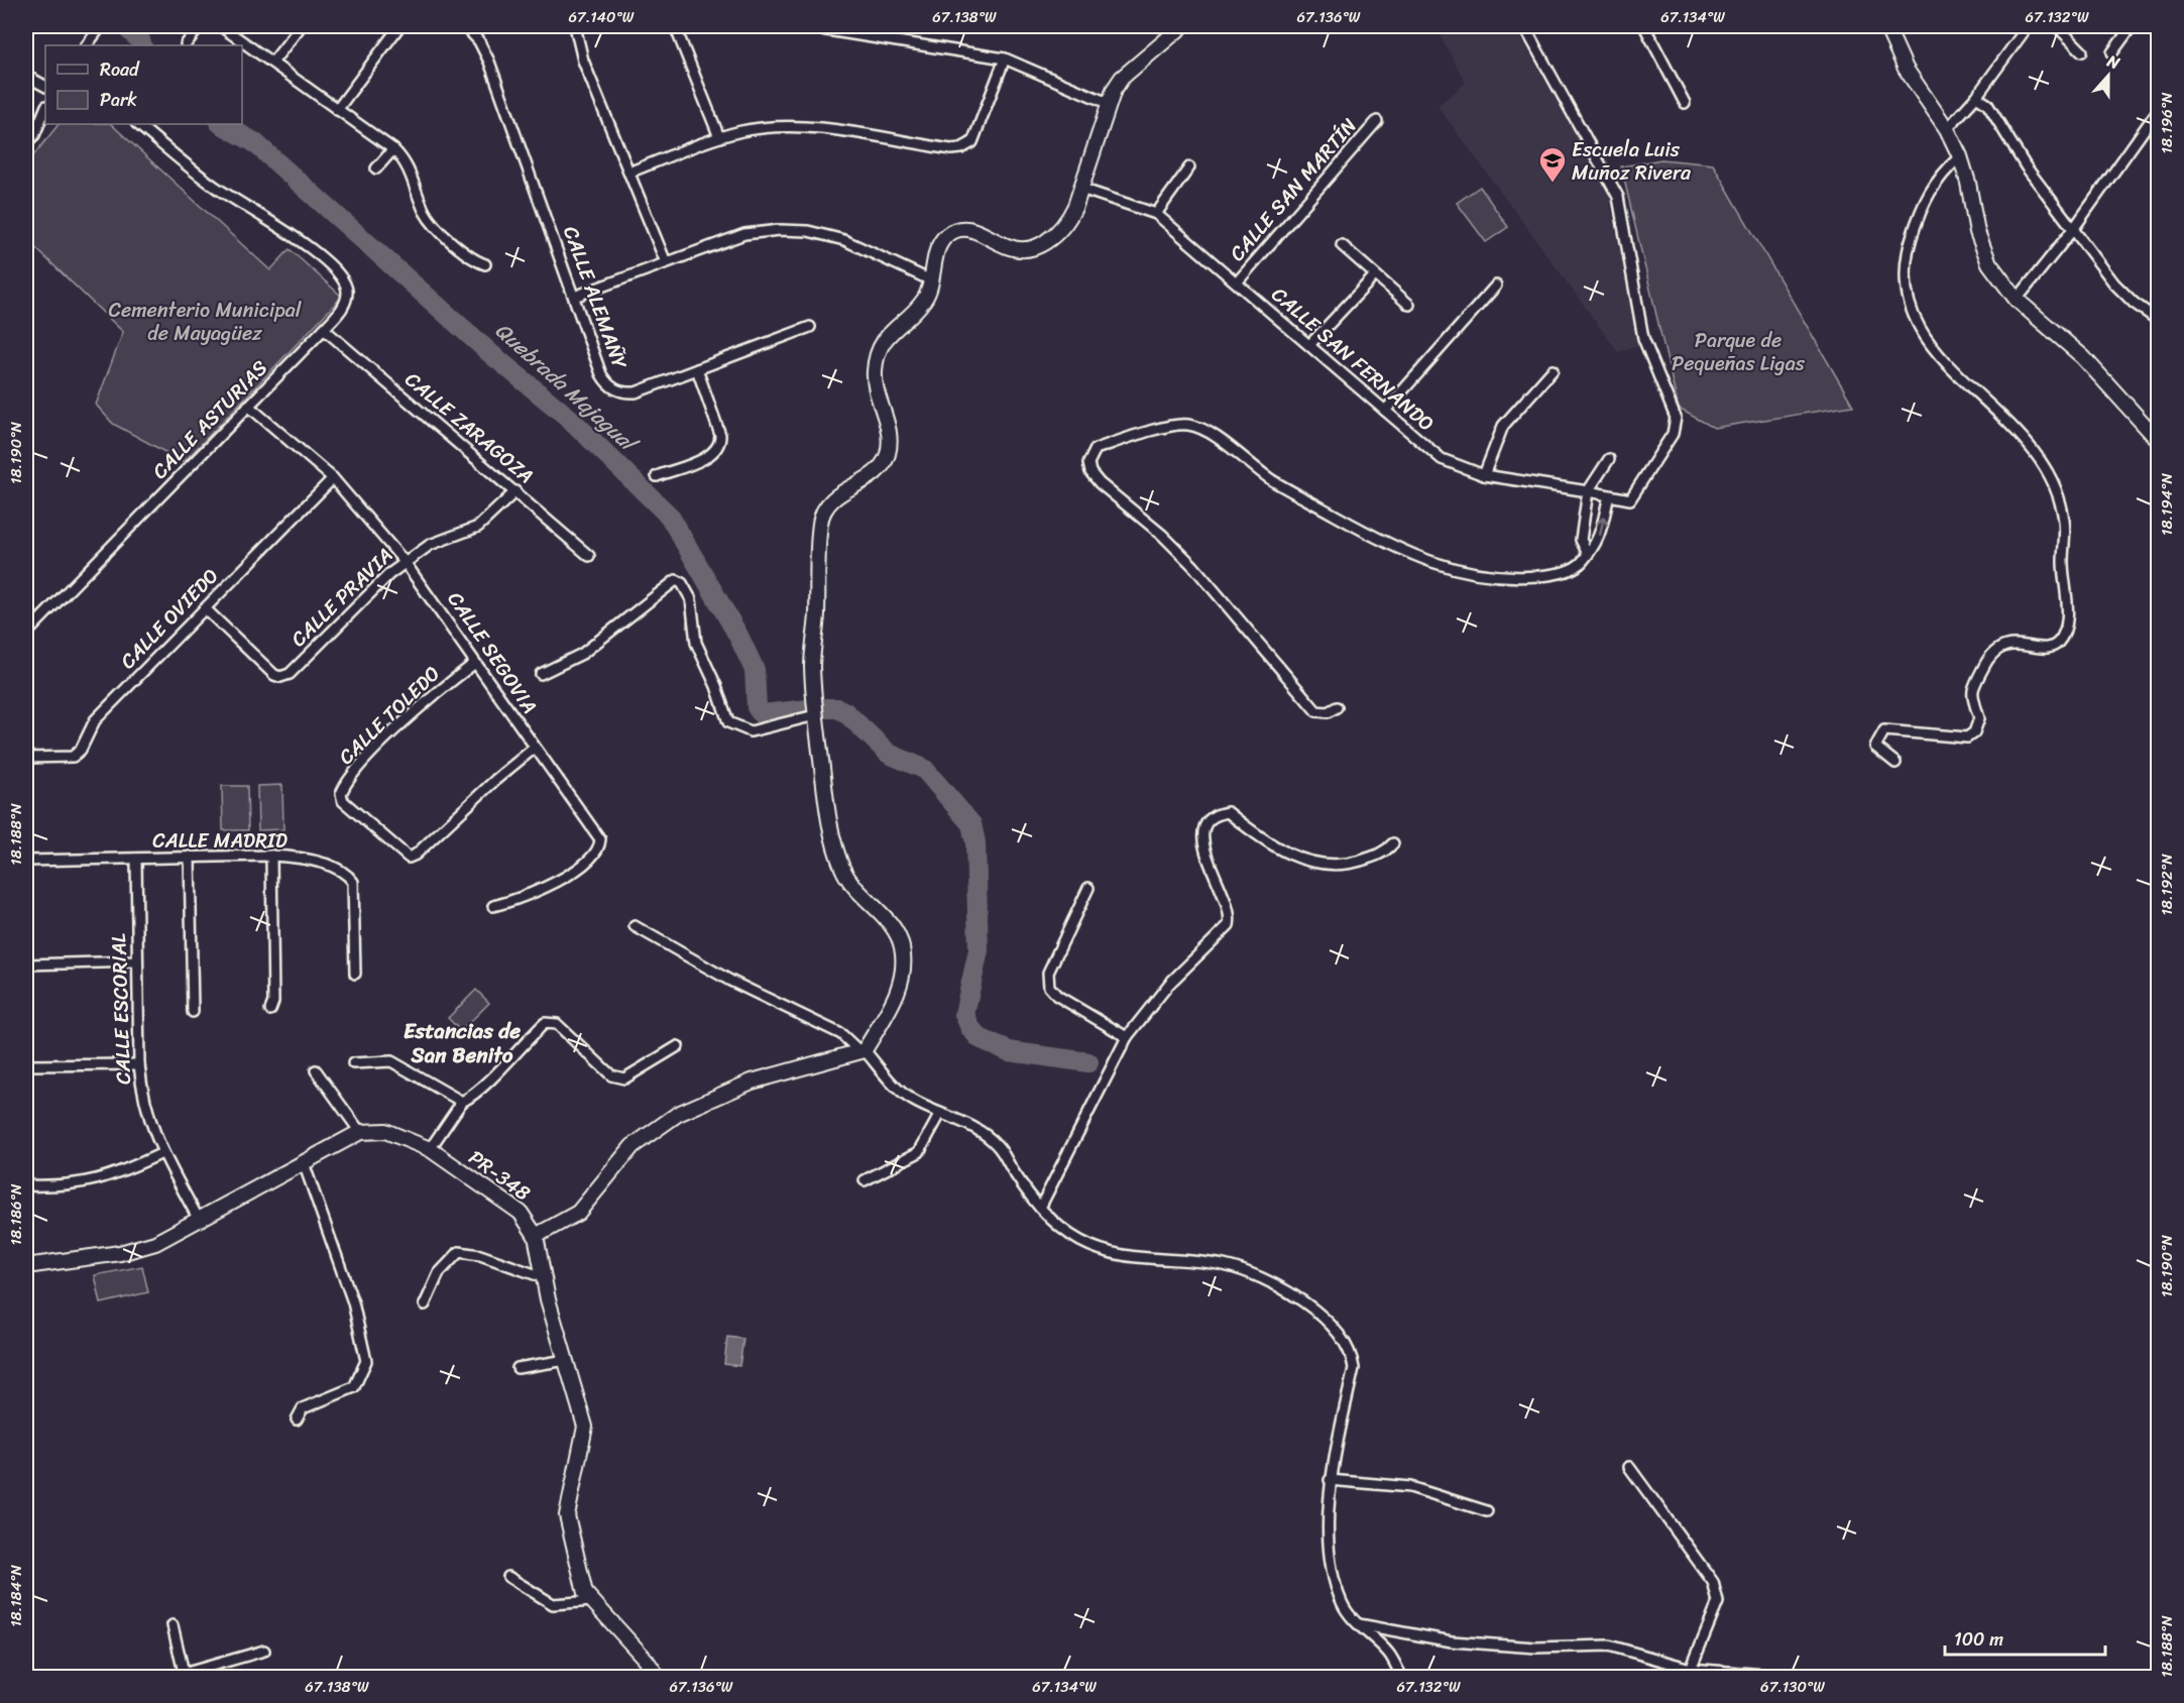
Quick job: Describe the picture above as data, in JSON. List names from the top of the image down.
{
  "streets": {
    "street": [
      "CALLE SAN MARTÍN",
      "CALLE ALEMAÑY",
      "CALLE SAN FERNANDO",
      "CALLE ASTURIAS",
      "CALLE ZARAGOZA",
      "CALLE PRAVIA",
      "CALLE OVIEDO",
      "CALLE SEGOVIA",
      "CALLE TOLEDO",
      "CALLE MADRID",
      "CALLE ESCORIAL",
      "PR-348"
    ]
  },
  "crossings": [
    ["CALLE SAN MARTÍN", "CALLE SAN FERNANDO"],
    ["CALLE ASTURIAS", "CALLE ZARAGOZA"],
    ["CALLE ASTURIAS", "CALLE SEGOVIA"],
    ["CALLE ZARAGOZA", "CALLE PRAVIA"],
    ["CALLE PRAVIA", "CALLE OVIEDO"],
    ["CALLE PRAVIA", "CALLE SEGOVIA"],
    ["CALLE OVIEDO", "CALLE SEGOVIA"],
    ["CALLE SEGOVIA", "CALLE TOLEDO"],
    ["CALLE MADRID", "CALLE ESCORIAL"]
  ],
  "districts": ["Estancias de San Benito"],
  "water": ["Quebrada Majagual"],
  "parks": ["Cementerio Municipal de Mayagüez", "Parque de Pequeñas Ligas"],
  "places": {
    "school or university": ["Escuela Luis Muñoz Rivera"]
  },
  "legend": ["Road", "Park"],
  "scale_bar": "100 m",
  "north": "top",
  "coordinates": [
    "67.140°W",
    "67.138°W",
    "67.136°W",
    "67.134°W",
    "67.132°W",
    "18.196°N",
    "18.190°N",
    "18.194°N",
    "18.188°N",
    "18.192°N",
    "18.186°N",
    "18.184°N",
    "67.130°W"
  ]
}
